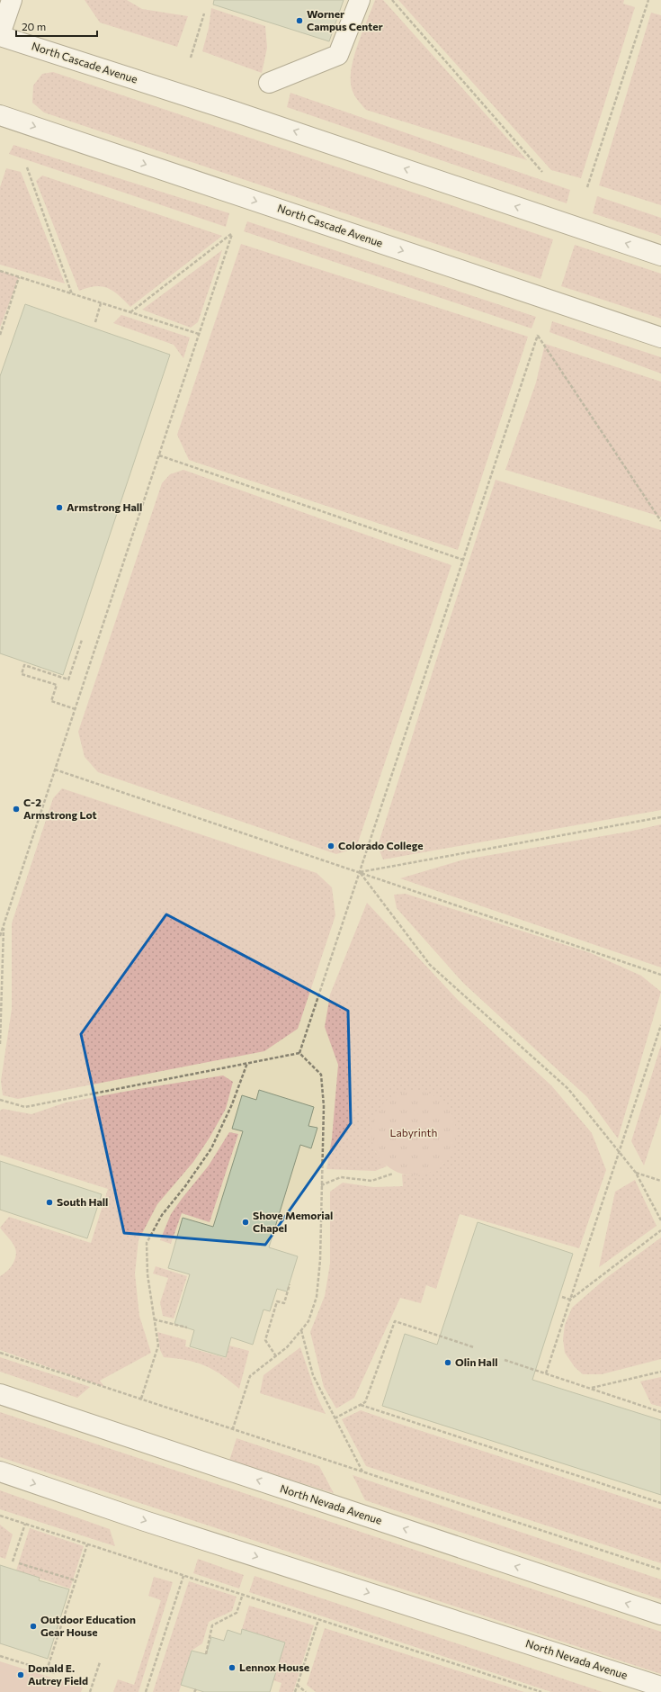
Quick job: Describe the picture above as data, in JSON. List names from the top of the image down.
{
  "streets": {
    "main road": ["North Cascade Avenue", "North Nevada Avenue"]
  },
  "parks": ["Labyrinth"],
  "places": [
    "Worner Campus Center",
    "Armstrong Hall",
    "C-2 Armstrong Lot",
    "Colorado College",
    "South Hall",
    "Shove Memorial Chapel",
    "Olin Hall",
    "Outdoor Education Gear House",
    "Lennox House",
    "Donald E. Autrey Field"
  ],
  "scale_bar": "20 m"
}
